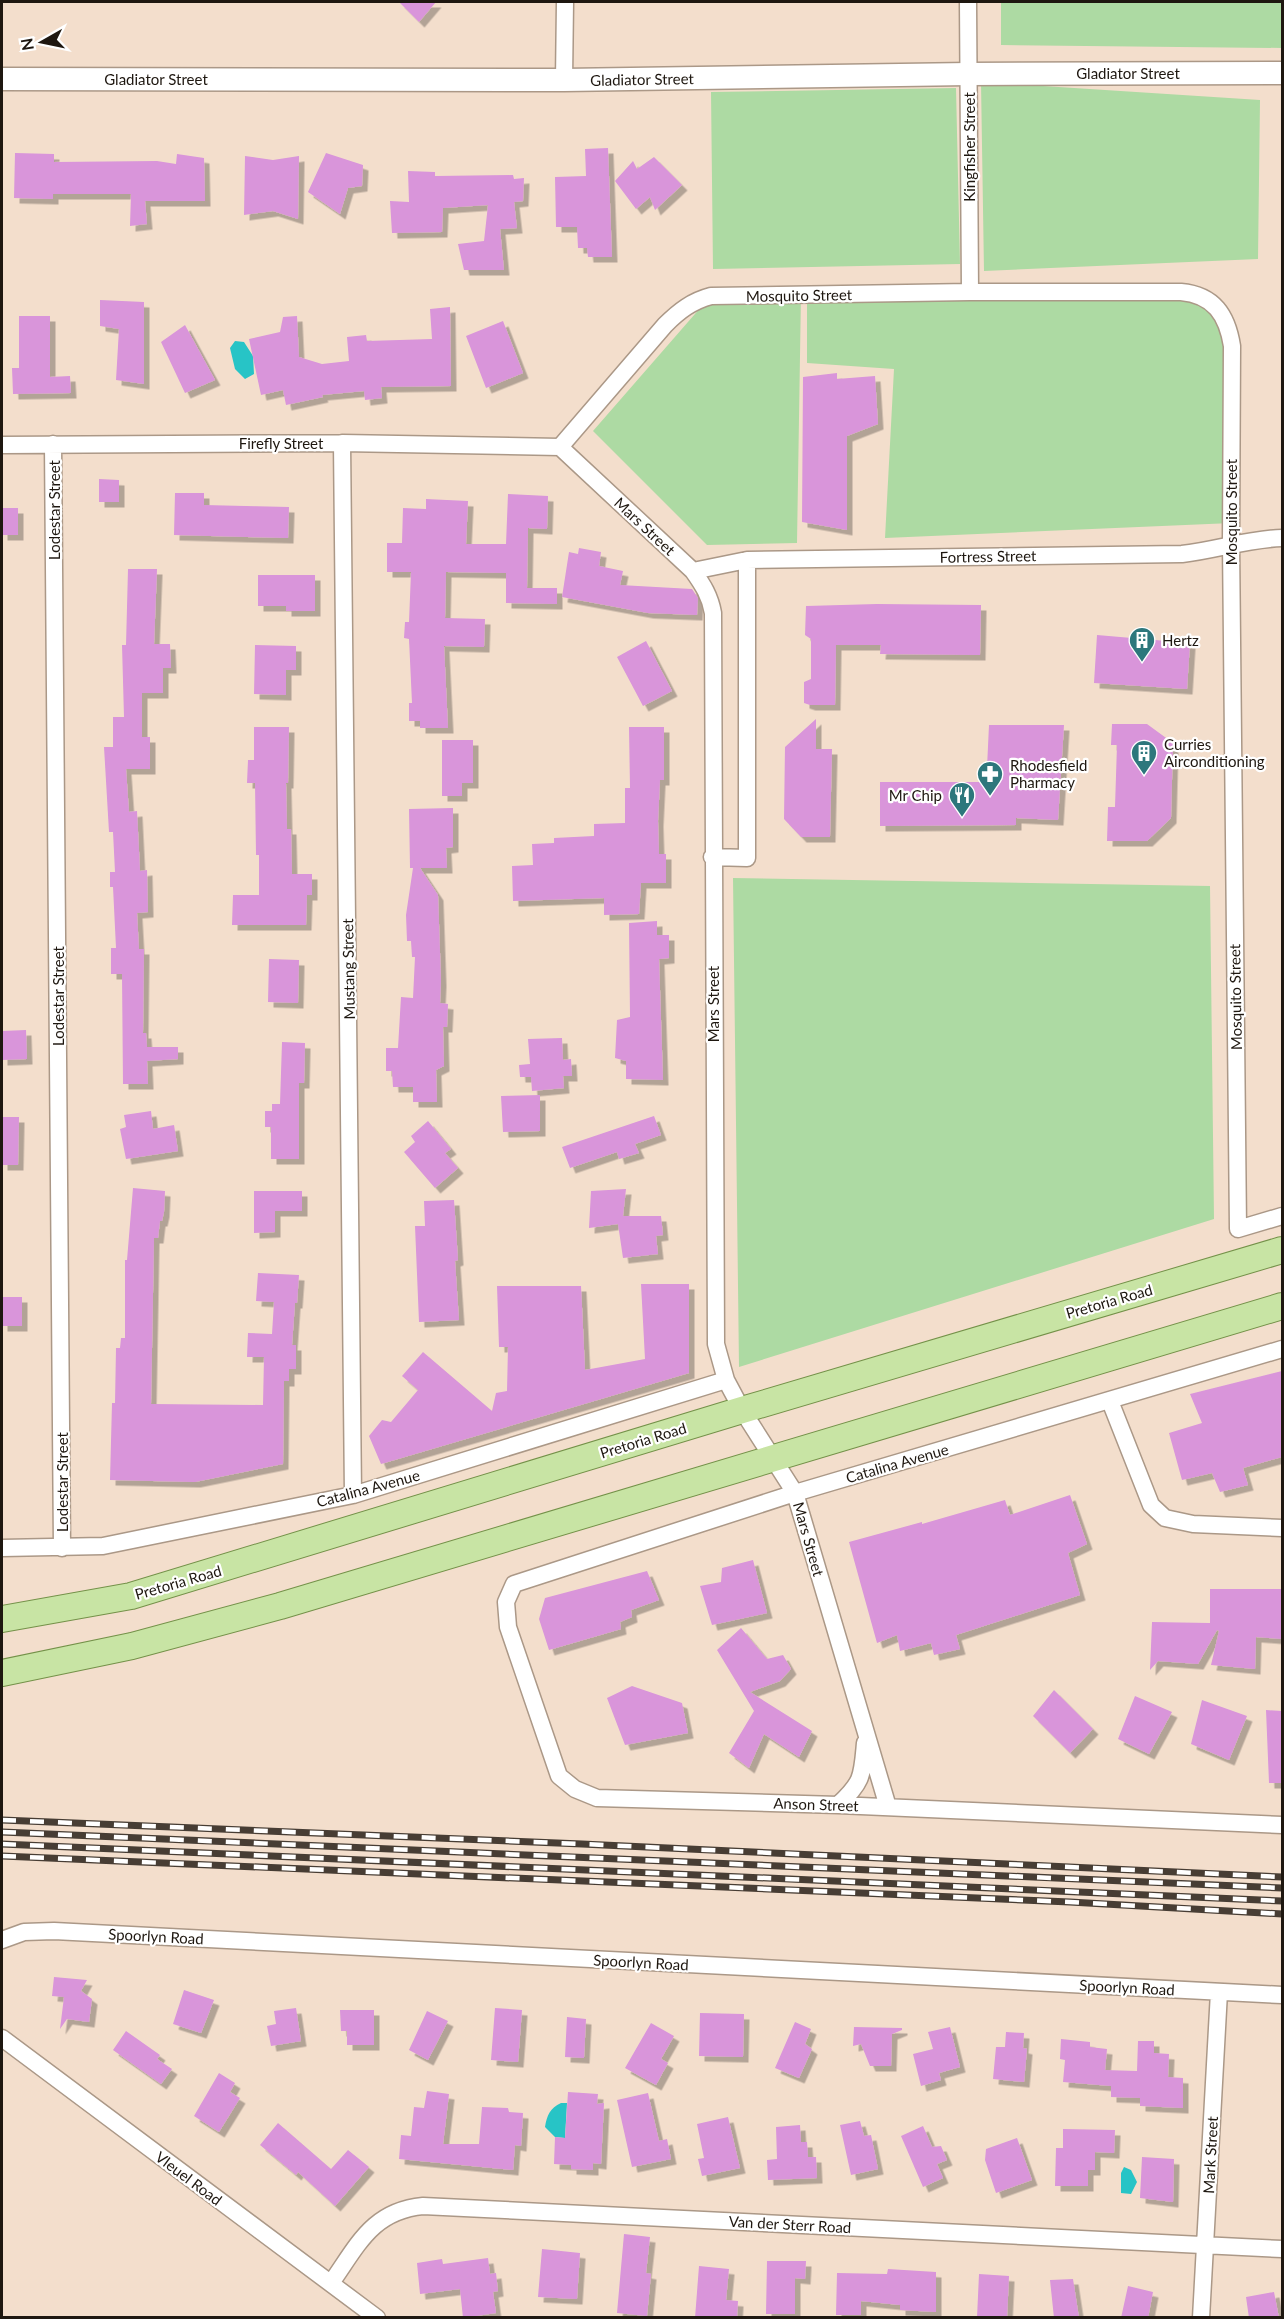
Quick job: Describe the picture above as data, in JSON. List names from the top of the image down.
{
  "streets": {
    "main road": ["Pretoria Road"],
    "street": [
      "Gladiator Street",
      "Kingfisher Street",
      "Mosquito Street",
      "Firefly Street",
      "Lodestar Street",
      "Mars Street",
      "Fortress Street",
      "Mustang Street",
      "Catalina Avenue",
      "Anson Street",
      "Spoorlyn Road",
      "Mark Street",
      "Vleuel Road",
      "Van der Sterr Road"
    ]
  },
  "crossings": [
    ["Gladiator Street", "Kingfisher Street"],
    ["Kingfisher Street", "Mosquito Street"],
    ["Mosquito Street", "Firefly Street"],
    ["Mosquito Street", "Mars Street"],
    ["Mosquito Street", "Fortress Street"],
    ["Firefly Street", "Lodestar Street"],
    ["Firefly Street", "Mars Street"],
    ["Firefly Street", "Mustang Street"],
    ["Lodestar Street", "Catalina Avenue"],
    ["Mars Street", "Fortress Street"],
    ["Mars Street", "Pretoria Road"],
    ["Mars Street", "Catalina Avenue"],
    ["Mars Street", "Anson Street"],
    ["Mustang Street", "Catalina Avenue"],
    ["Catalina Avenue", "Anson Street"],
    ["Spoorlyn Road", "Mark Street"],
    ["Mark Street", "Van der Sterr Road"],
    ["Vleuel Road", "Van der Sterr Road"]
  ],
  "places": {
    "building": ["Hertz", "Curries Airconditioning"],
    "pharmacy": ["Rhodesfield Pharmacy"],
    "restaurant": ["Mr Chip"]
  },
  "north": "left"
}
